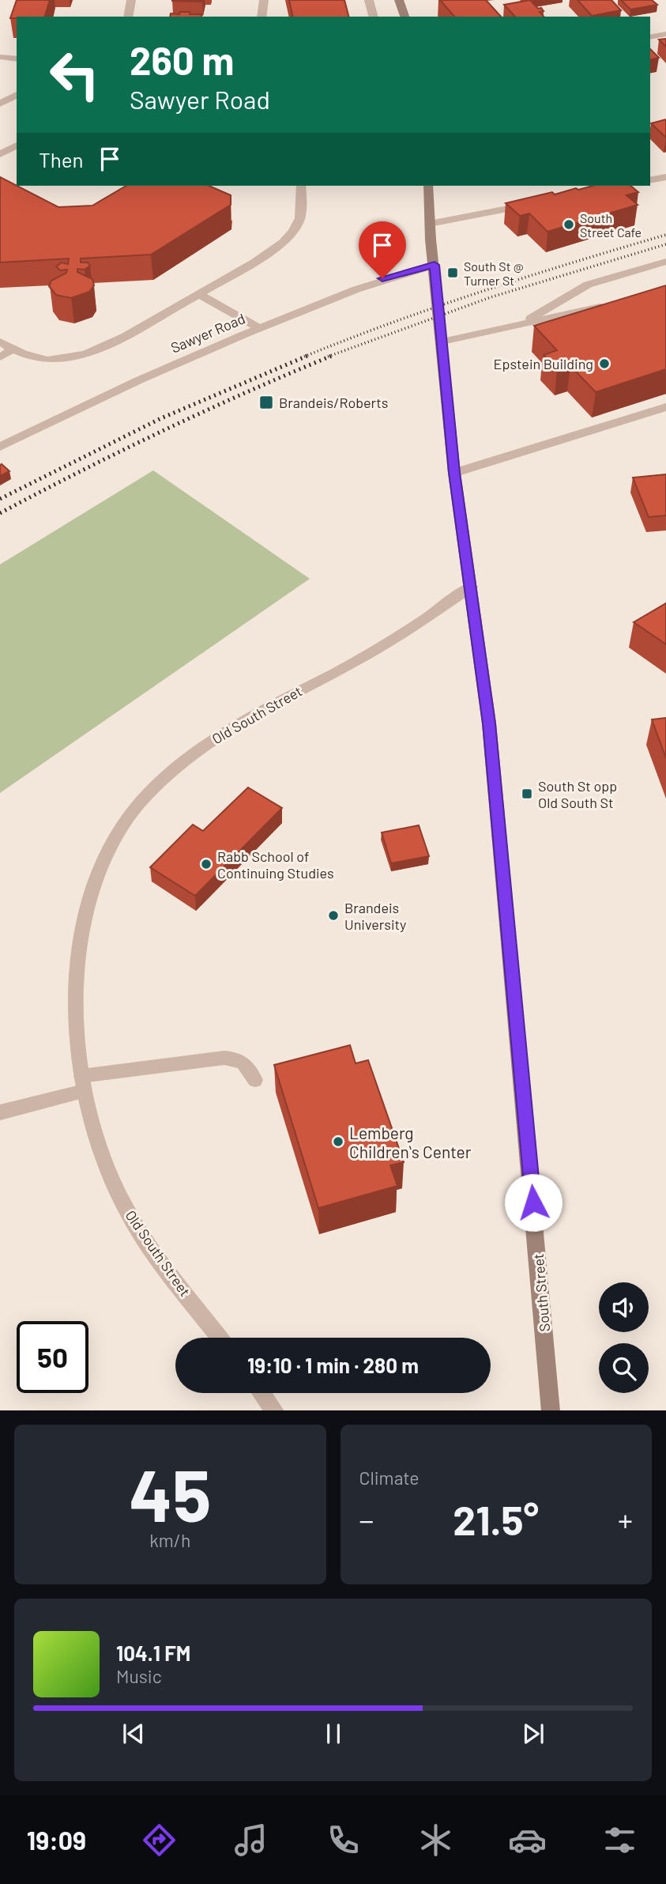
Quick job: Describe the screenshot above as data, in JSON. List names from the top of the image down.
{
  "streets": {
    "main road": ["South Street"],
    "street": ["Sawyer Road", "Old South Street"]
  },
  "crossings": [
    ["Sawyer Road", "South Street"],
    ["Old South Street", "South Street"]
  ],
  "places": {
    "other": [
      "South Street Cafe",
      "Epstein Building",
      "Rabb School of Continuing Studies",
      "Brandeis University",
      "Lemberg Childrenʻs Center"
    ],
    "transit": ["South St @ Turner St", "Brandeis/Roberts", "South St opp Old South St"]
  },
  "page": {
    "turn": ["260 m", "Sawyer Road"],
    "then": "Then",
    "limit": "50",
    "trip": "19:10 · 1 min · 280 m",
    "tile": [
      ["45", "km/h"],
      "Climate"
    ],
    "heat": ["−", "21.5°", "+"],
    "song": ["104.1 FM", "Music"],
    "tabs": "19:09"
  }
}
